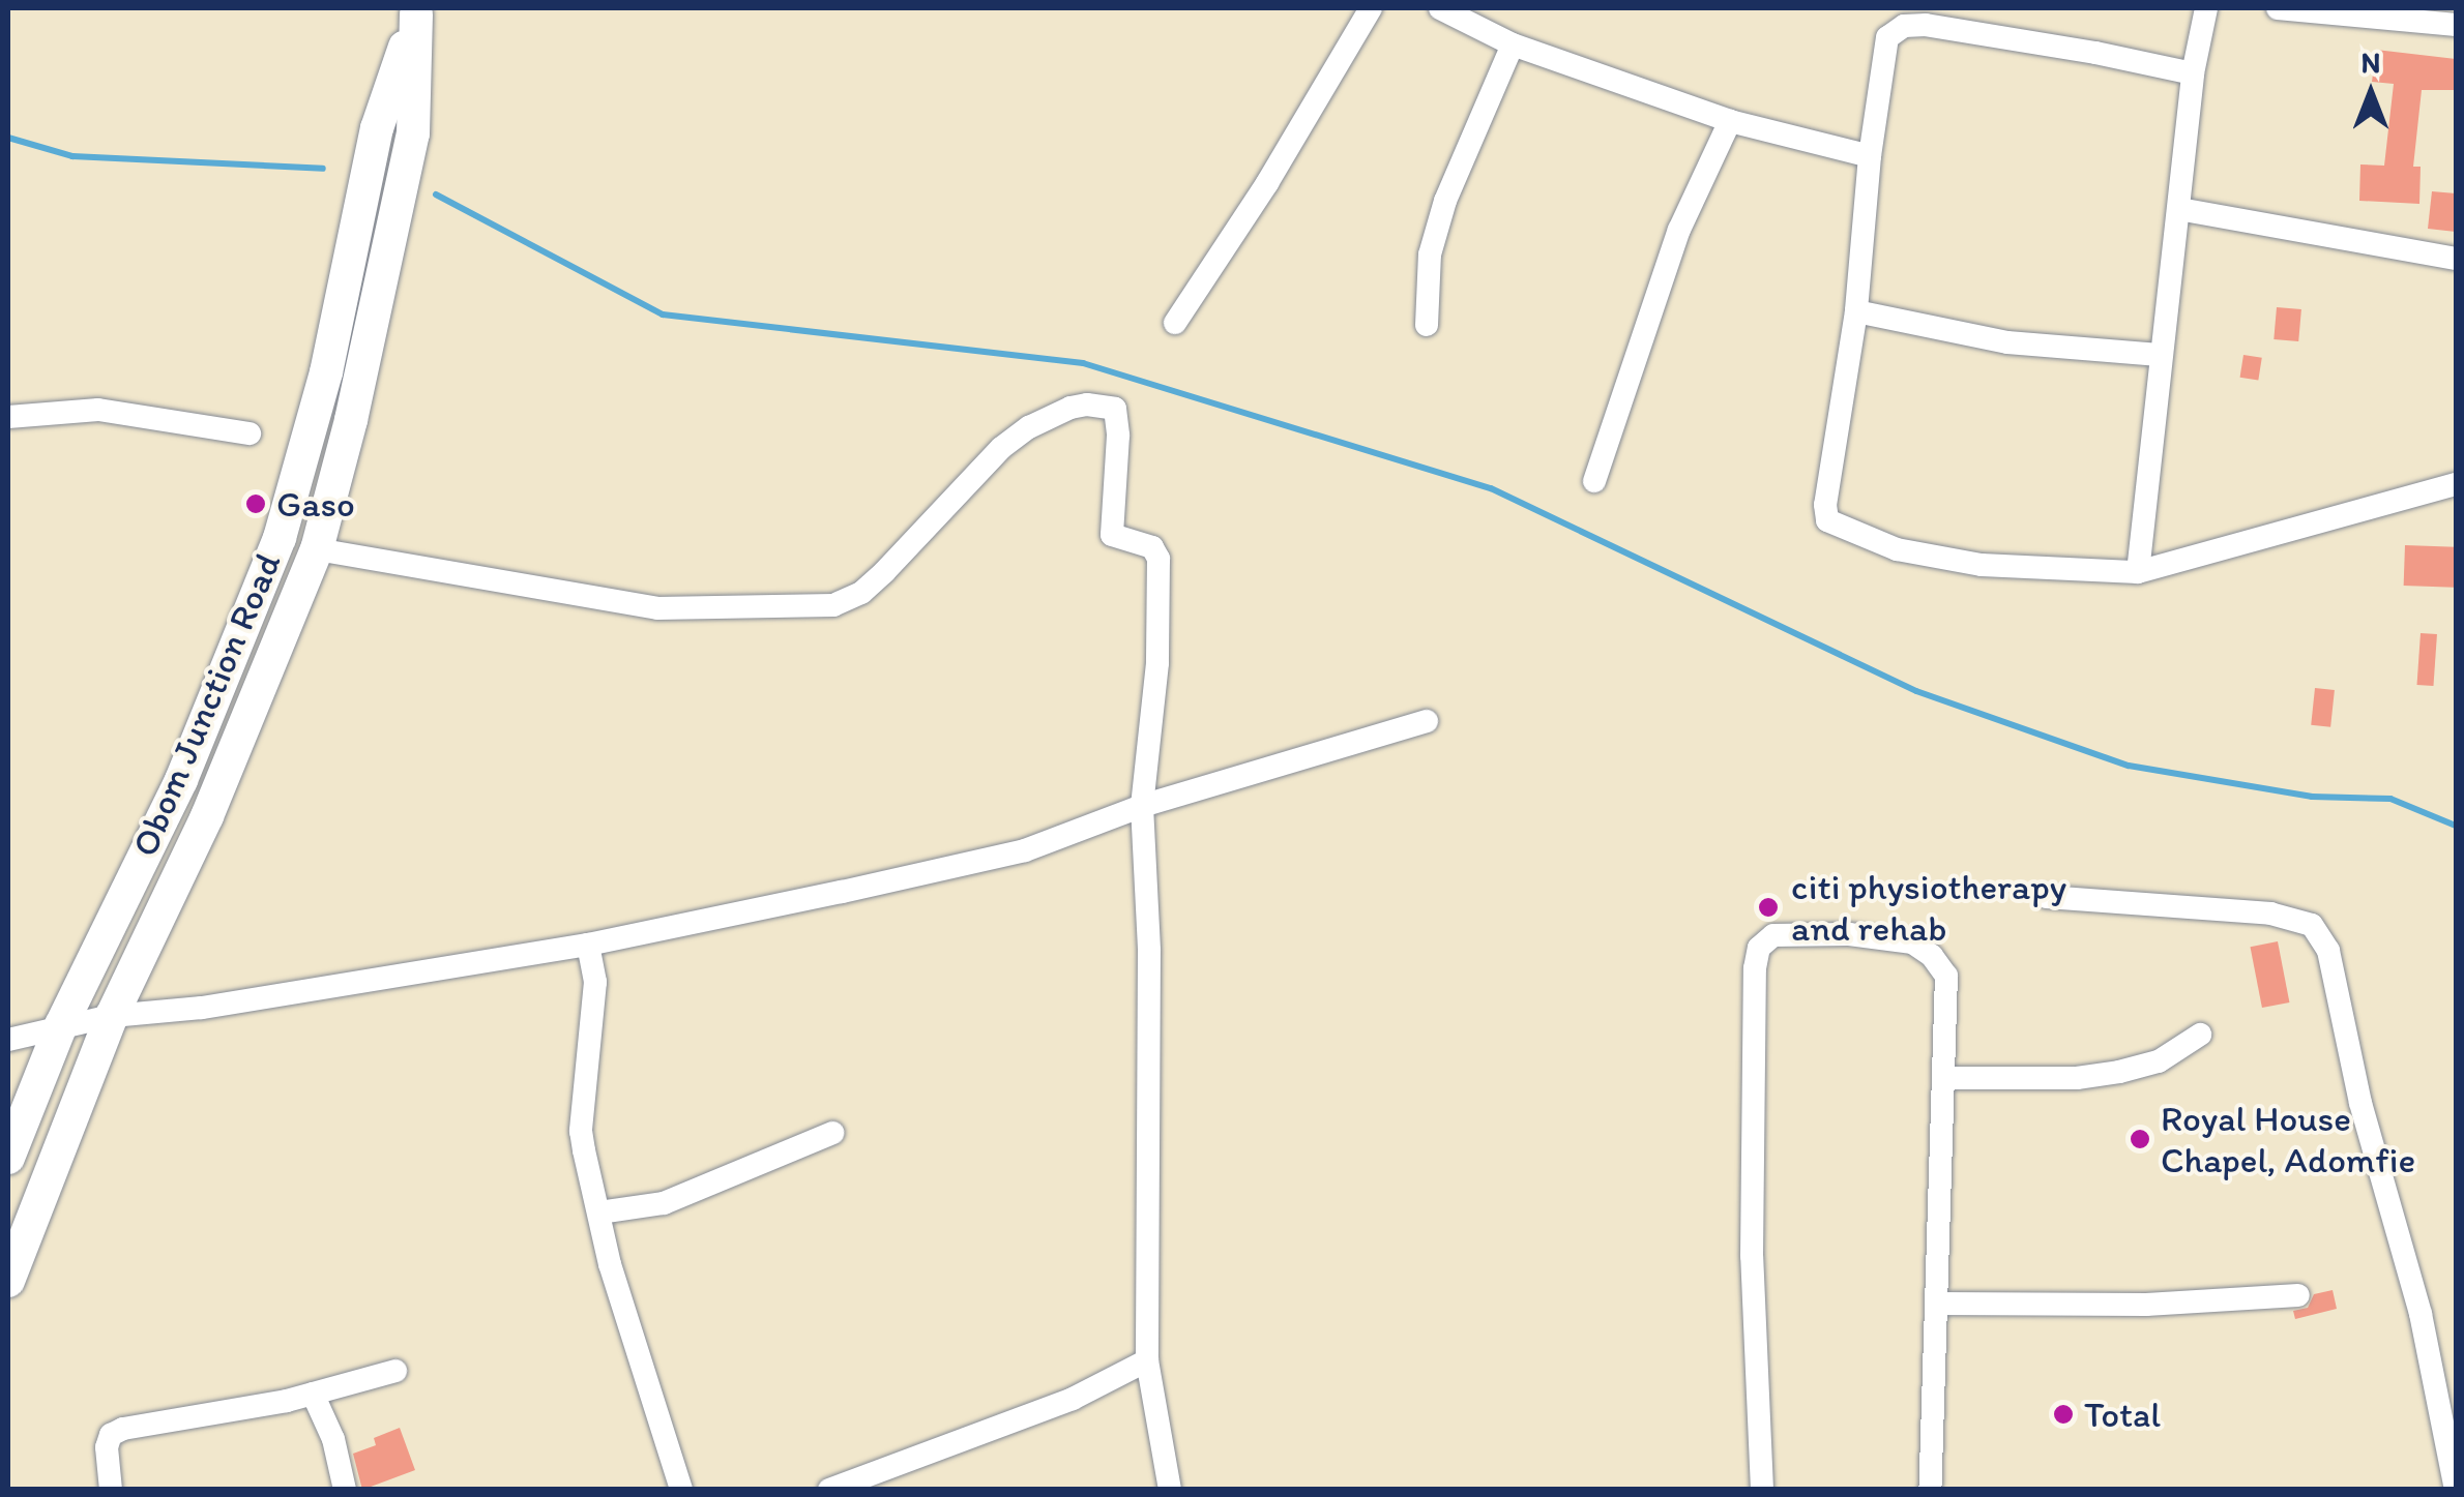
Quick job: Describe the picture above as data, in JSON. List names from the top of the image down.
{
  "streets": {
    "main road": ["Obom Junction Road"]
  },
  "places": [
    "Gaso",
    "citi physiotherapy and rehab",
    "Royal House Chapel, Adomfie",
    "Total"
  ],
  "north": "top"
}
